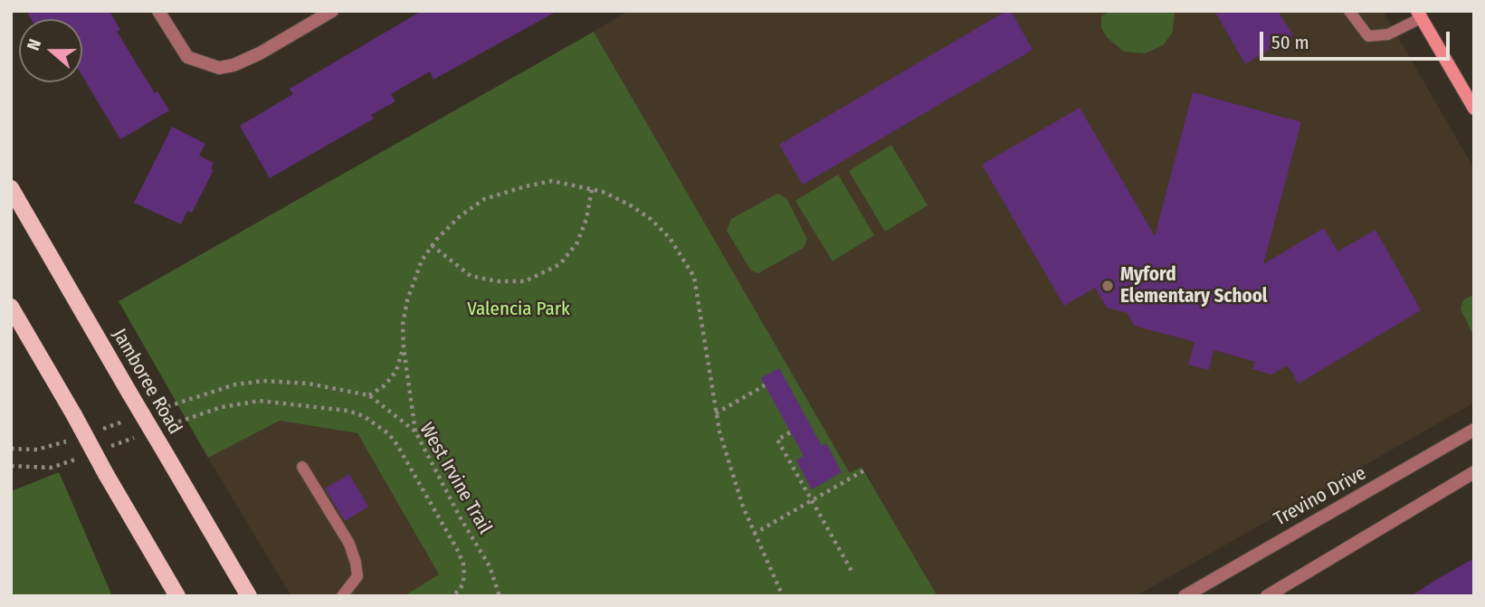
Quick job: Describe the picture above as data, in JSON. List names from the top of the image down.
{
  "streets": {
    "main road": ["Jamboree Road"],
    "street": ["Trevino Drive"],
    "path": ["West Irvine Trail"]
  },
  "parks": ["Valencia Park"],
  "places": ["Myford Elementary School"],
  "scale_bar": "50 m",
  "north": "left"
}
